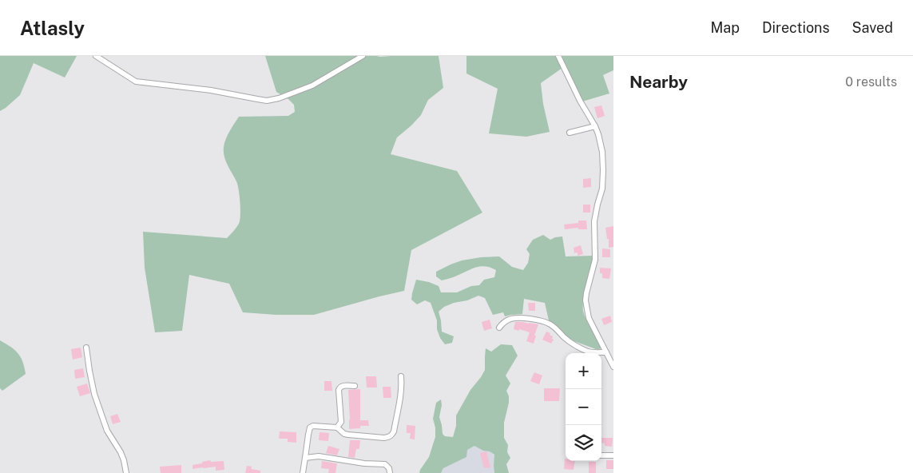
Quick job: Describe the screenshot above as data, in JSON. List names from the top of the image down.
{
  "page": {
    "header": "Atlasly",
    "nav": ["Map", "Directions", "Saved"],
    "heading": ["Nearby", "0 results"],
    "map_buttons": ["+", "−"]
  }
}
